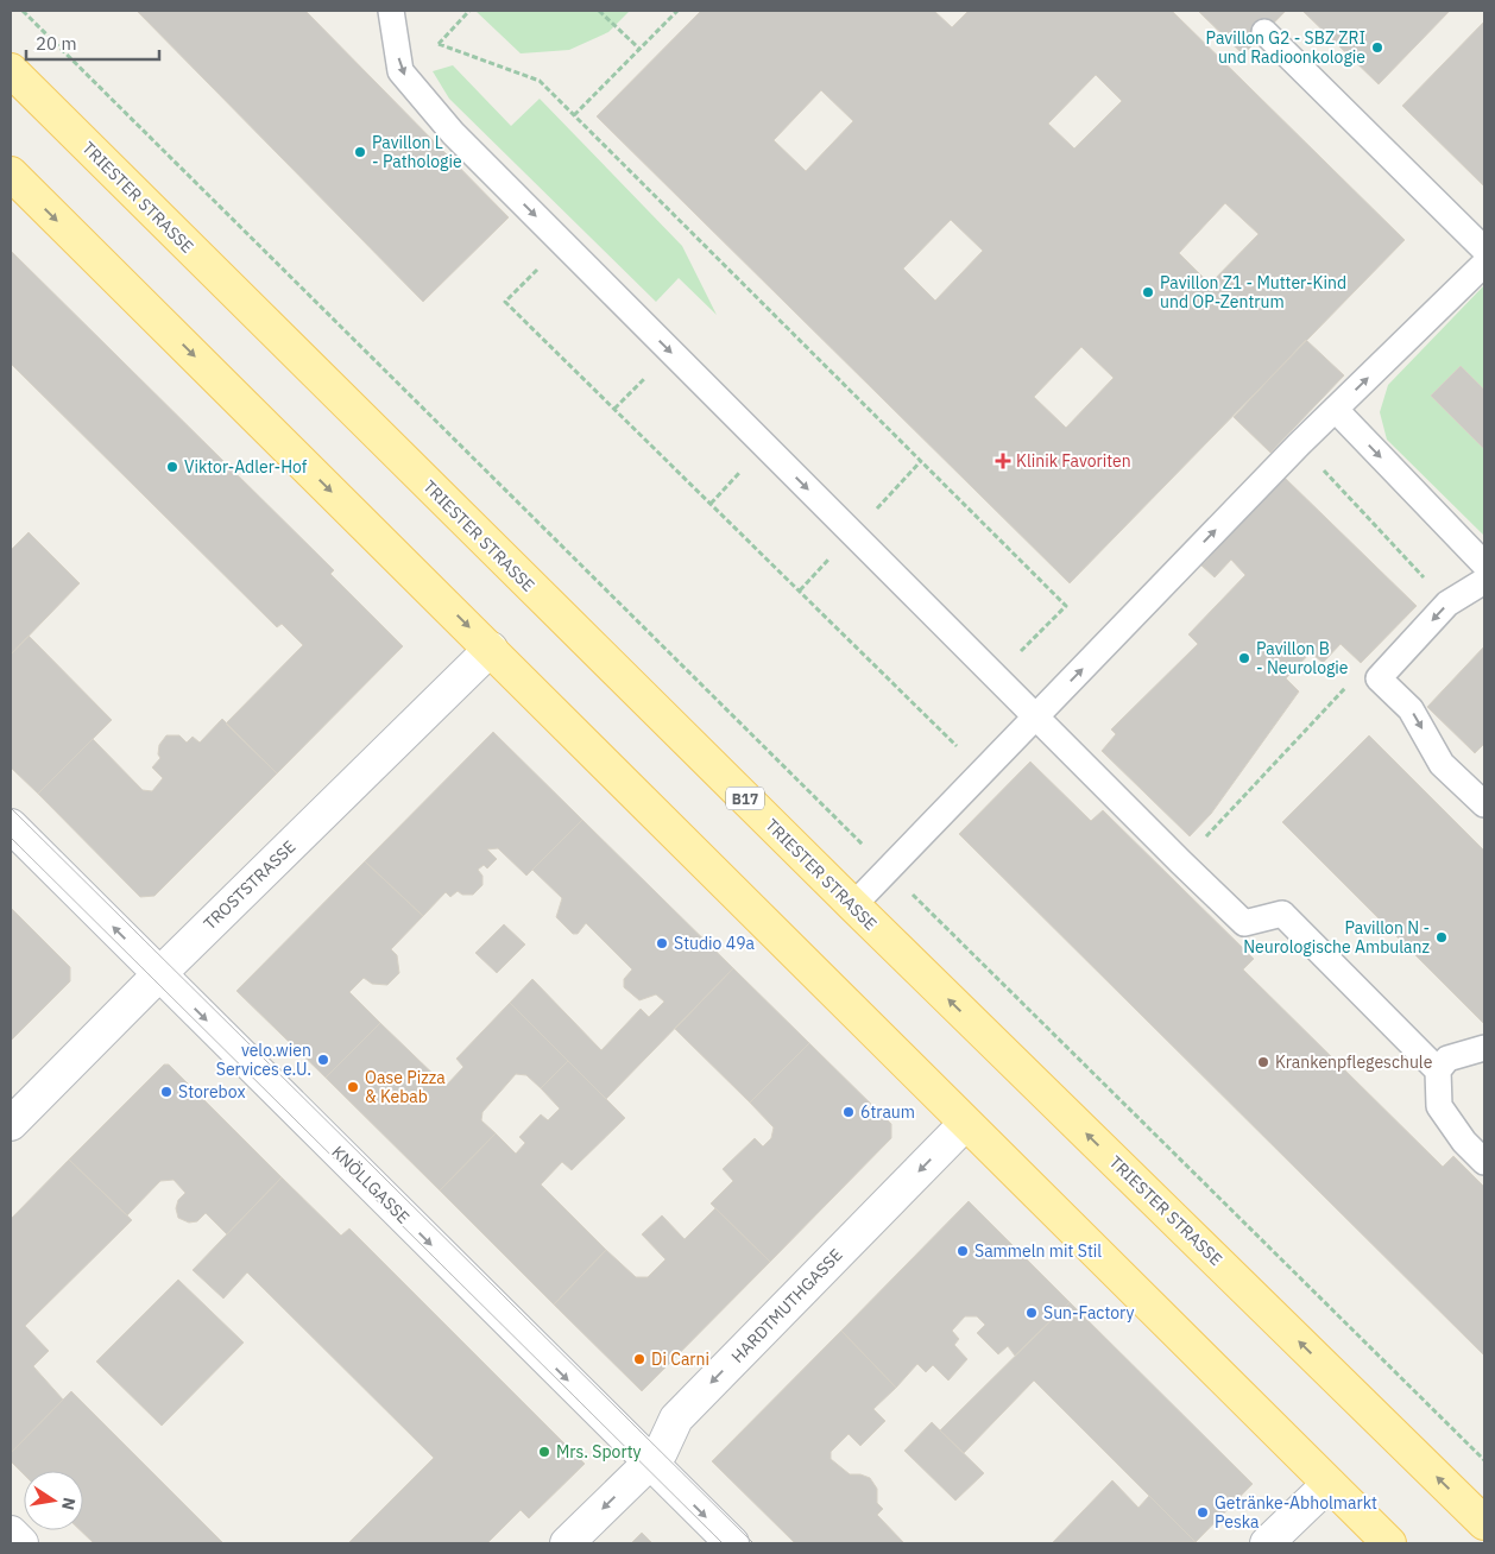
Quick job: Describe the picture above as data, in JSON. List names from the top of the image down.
{
  "streets": {
    "main road": ["TRIESTER STRASSE", "B17"],
    "street": ["TROSTSTRASSE", "KNÖLLGASSE", "HARDTMUTHGASSE"]
  },
  "crossings": [
    ["TROSTSTRASSE", "KNÖLLGASSE"],
    ["KNÖLLGASSE", "HARDTMUTHGASSE"]
  ],
  "one_way": ["HARDTMUTHGASSE"],
  "places": {
    "other": [
      "Pavillon G2 - SBZ ZRI und Radioonkologie",
      "Pavillon L - Pathologie",
      "Pavillon Z1 - Mutter-Kind und OP-Zentrum",
      "Viktor-Adler-Hof",
      "Pavillon B - Neurologie",
      "Pavillon N - Neurologische Ambulanz",
      "Studio 49a",
      "velo.wien Services e.U.",
      "Krankenpflegeschule",
      "Oase Pizza & Kebab",
      "Storebox",
      "6traum",
      "Sammeln mit Stil",
      "Sun-Factory",
      "Di Carni",
      "Mrs. Sporty",
      "Getränke-Abholmarkt Peska"
    ],
    "health": ["Klinik Favoriten"]
  },
  "scale_bar": "20 m",
  "north": "right"
}
